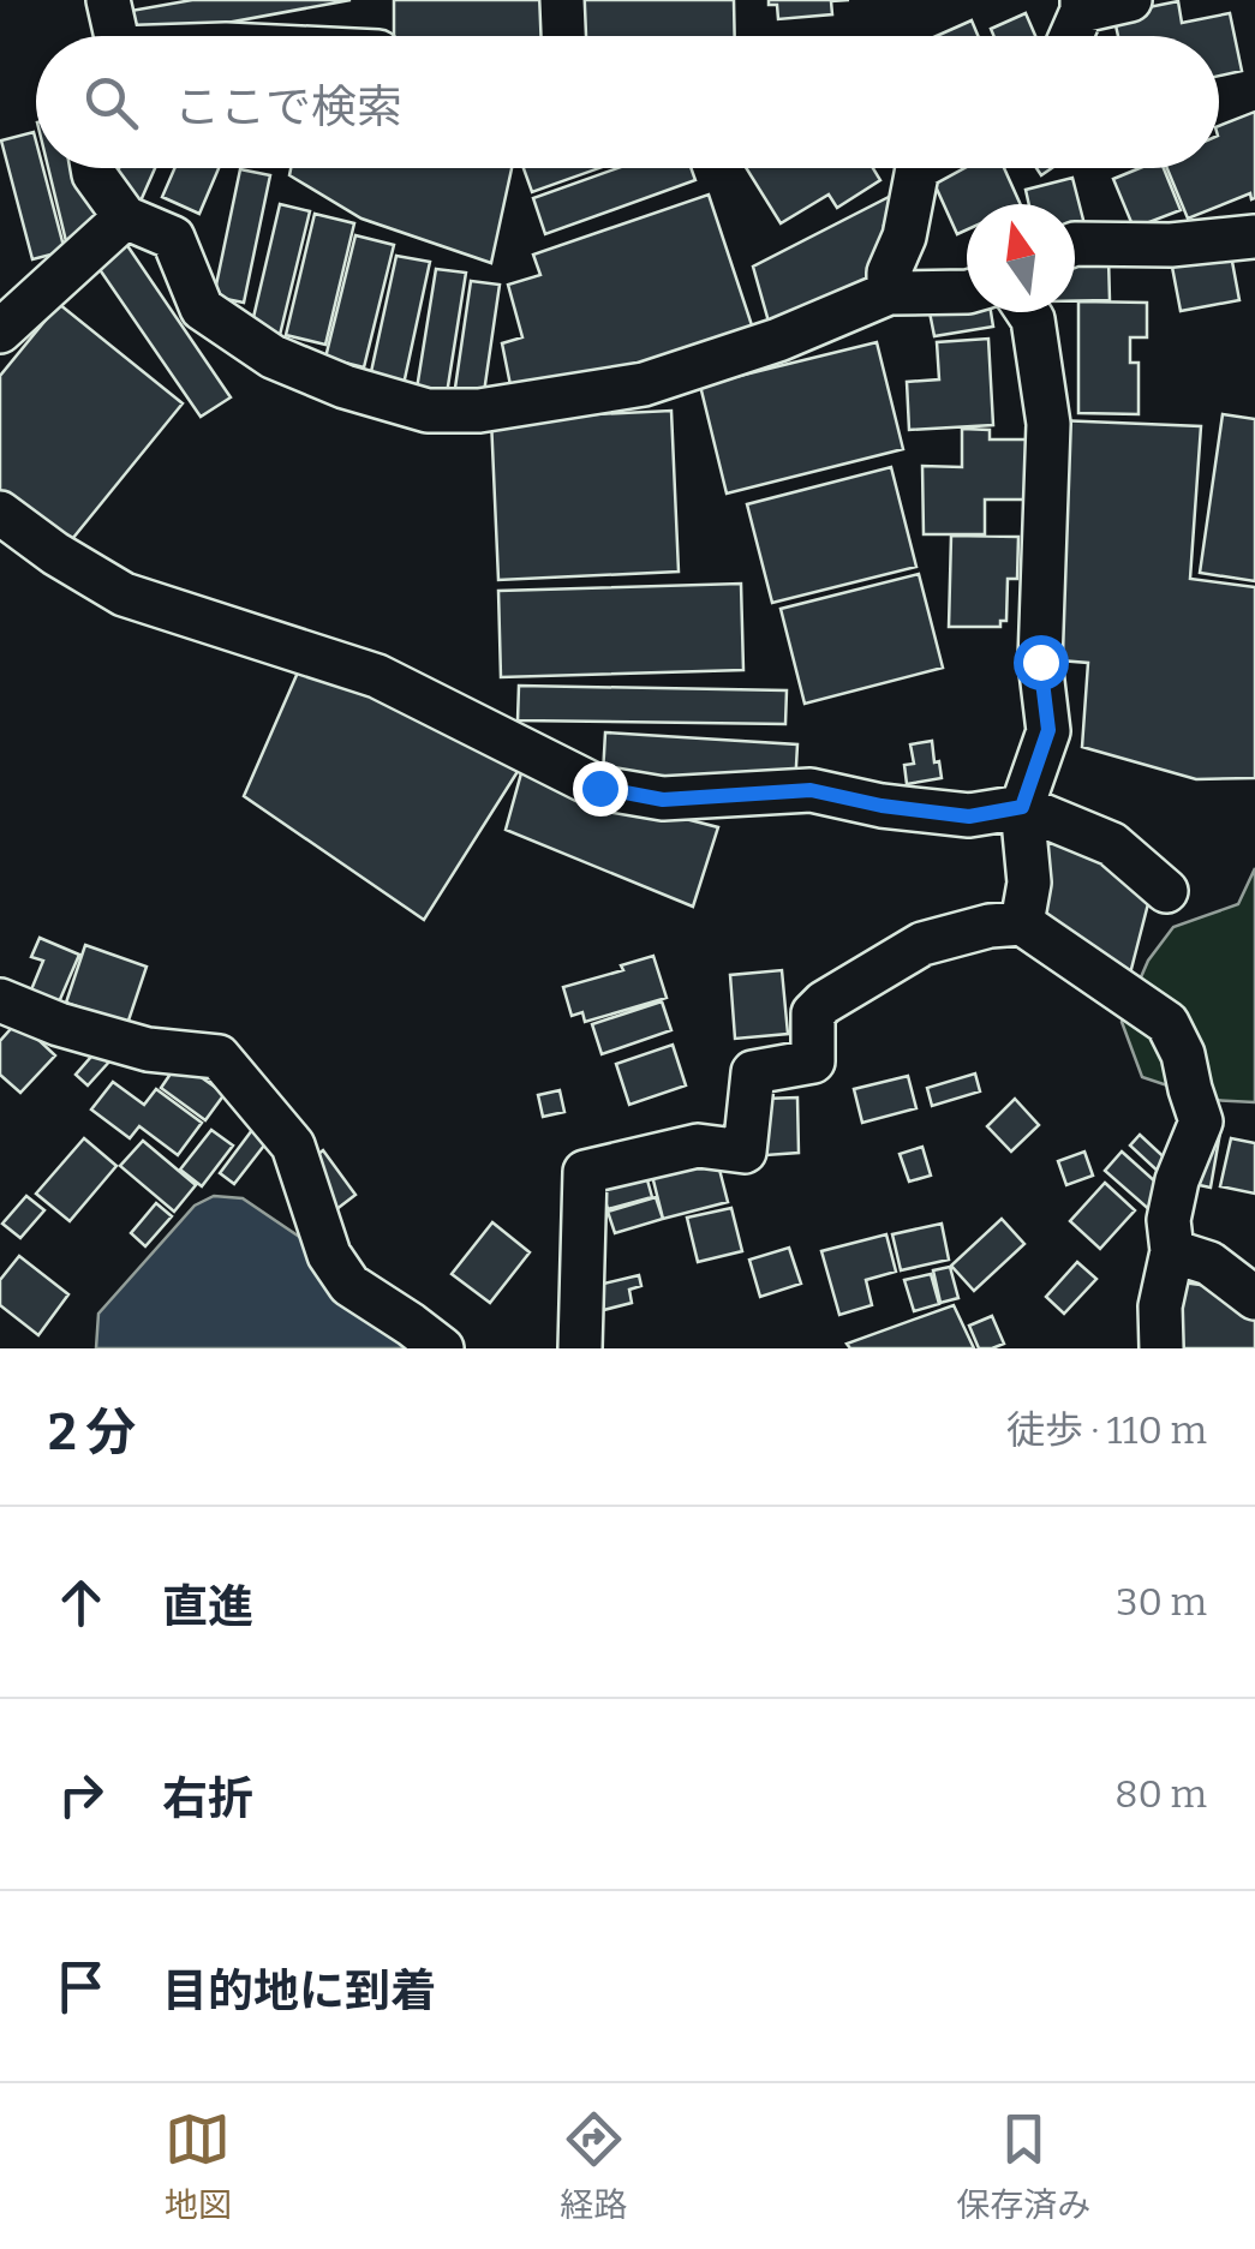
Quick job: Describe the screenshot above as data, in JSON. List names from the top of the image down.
{
  "north": "top",
  "page": {
    "search": "ここで検索",
    "heading": ["2 分", "徒歩 · 110 m"],
    "list": [
      ["直進", "30 m"],
      ["右折", "80 m"],
      "目的地に到着"
    ],
    "nav": ["地図", "経路", "保存済み"]
  }
}
